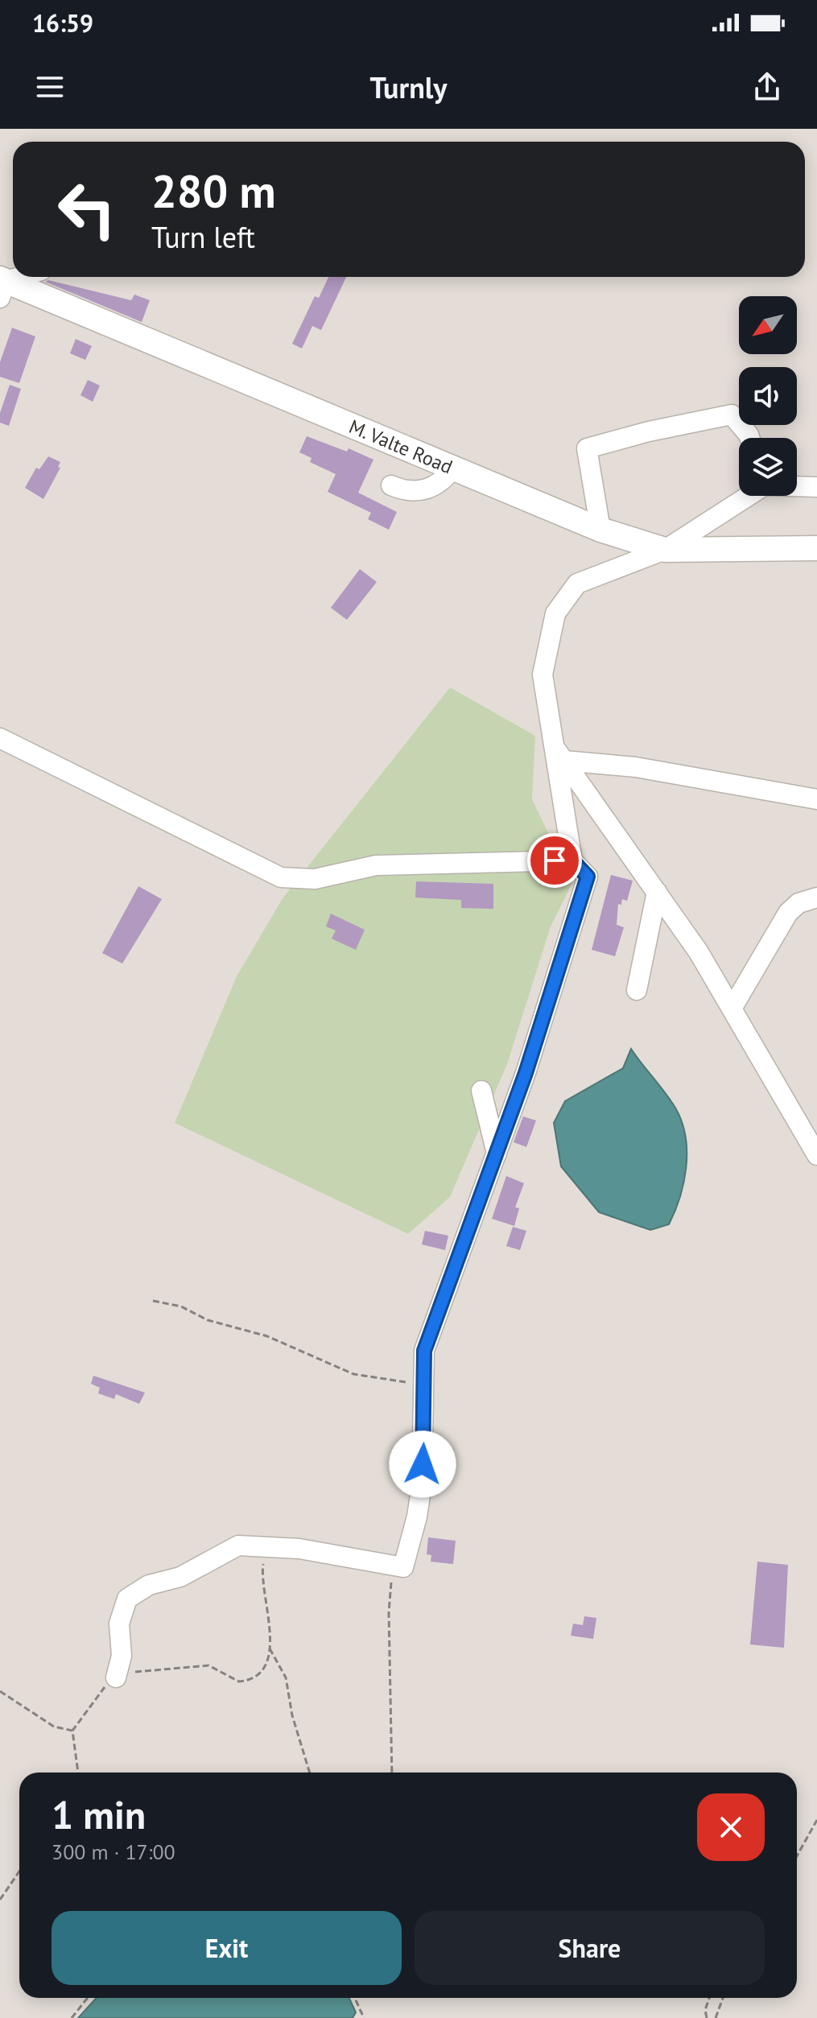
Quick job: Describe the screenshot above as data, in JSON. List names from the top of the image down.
{
  "streets": {
    "main road": ["M. Valte Road"]
  },
  "north": "bottom left",
  "page": {
    "status": "16:59",
    "header": "Turnly",
    "turn": ["280 m", "Turn left"],
    "heading": ["1 min", "300 m · 17:00"],
    "buttons": ["Exit", "Share"]
  }
}
